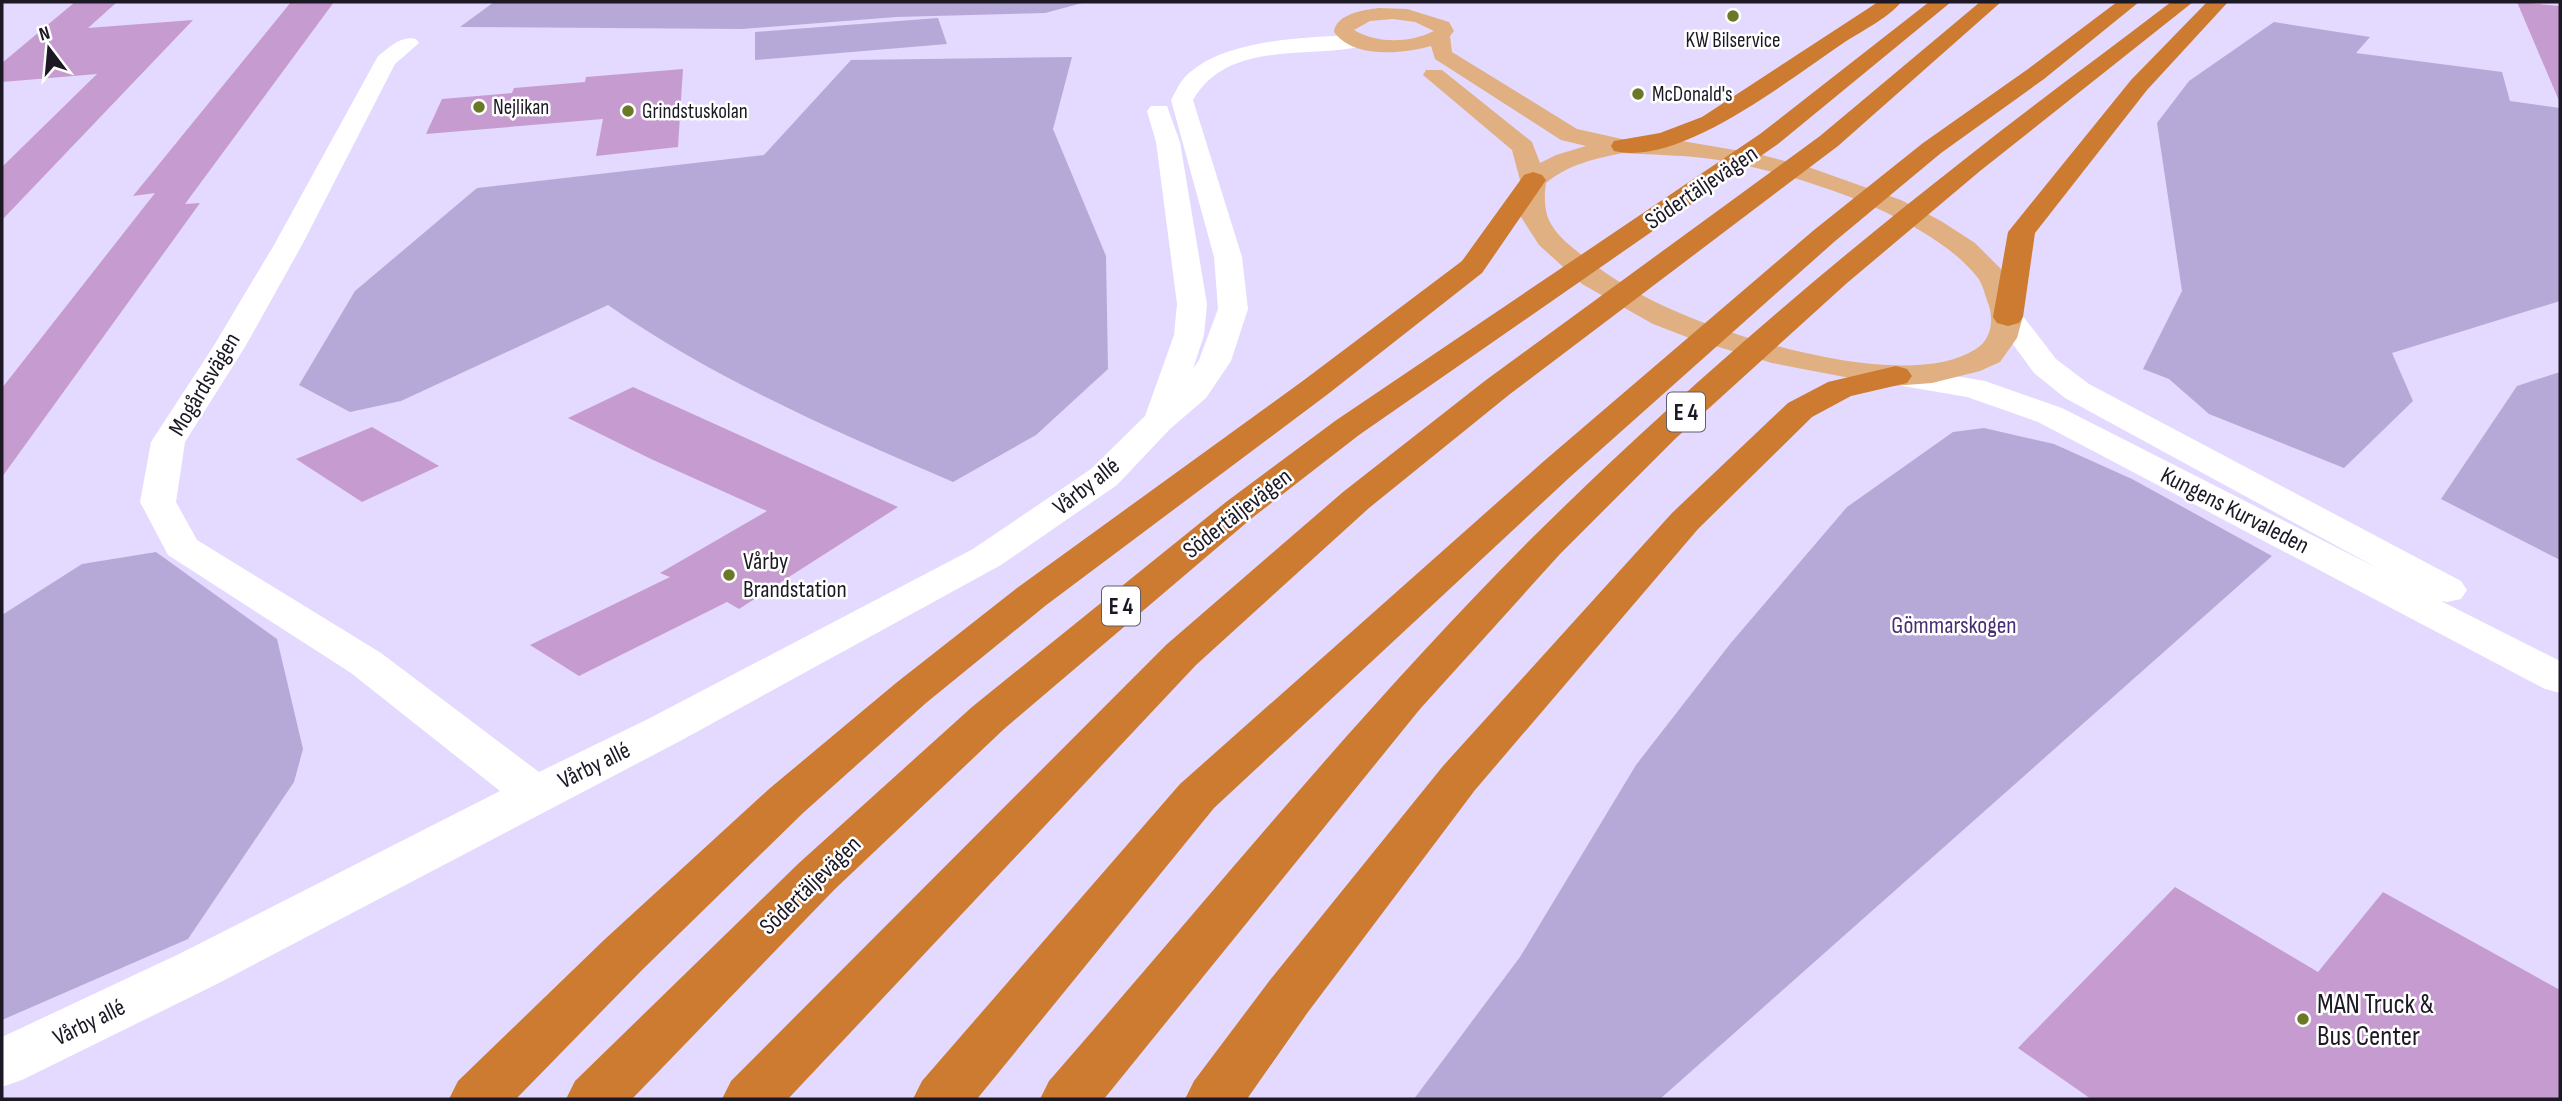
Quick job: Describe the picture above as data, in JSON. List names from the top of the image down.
{
  "streets": {
    "highway": ["Södertäljevägen", "E 4"],
    "street": ["Mogårdsvägen", "Vårby allé", "Kungens Kurvaleden"]
  },
  "crossings": [
    ["Mogårdsvägen", "Vårby allé"]
  ],
  "parks": ["Gömmarskogen"],
  "places": [
    "KW Bilservice",
    "McDonald's",
    "Nejlikan",
    "Grindstuskolan",
    "Vårby Brandstation",
    "MAN Truck & Bus Center"
  ],
  "north": "top"
}
